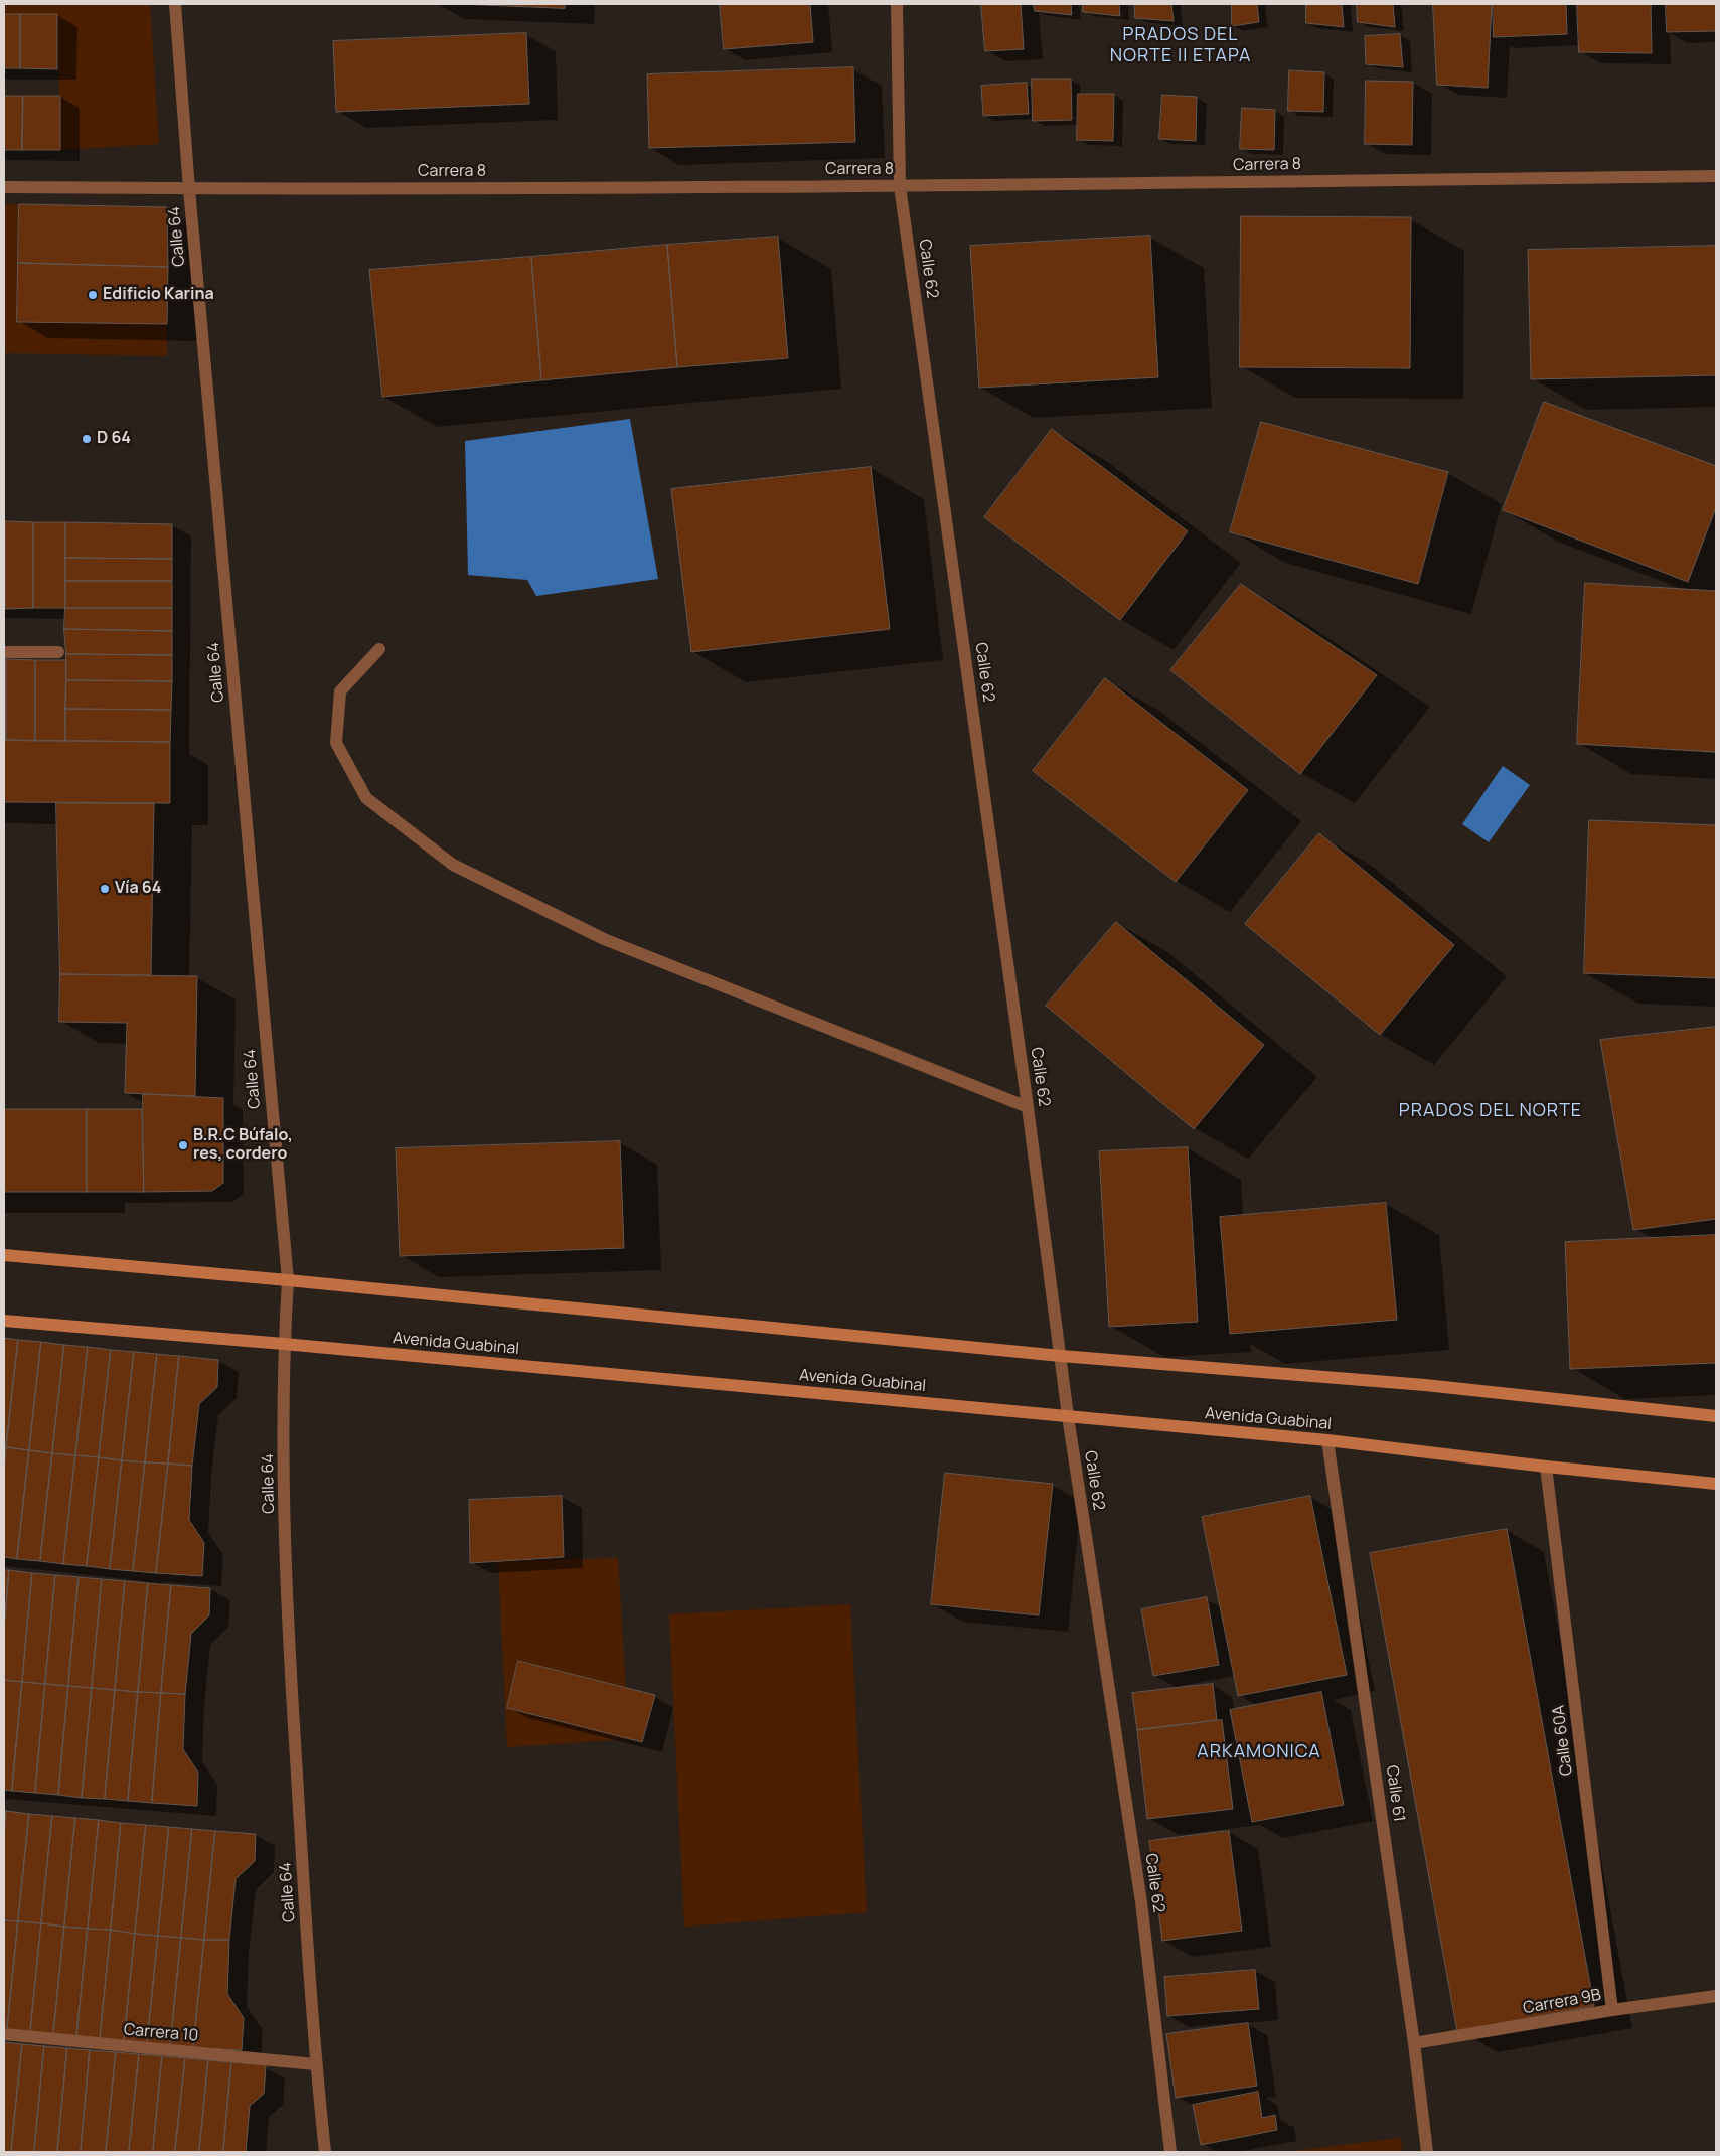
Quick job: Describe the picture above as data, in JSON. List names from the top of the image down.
{
  "streets": {
    "main road": ["Avenida Guabinal"],
    "street": [
      "Carrera 8",
      "Calle 64",
      "Calle 62",
      "Calle 60A",
      "Calle 61",
      "Carrera 9B",
      "Carrera 10"
    ]
  },
  "crossings": [
    ["Carrera 8", "Calle 64"],
    ["Carrera 8", "Calle 62"],
    ["Calle 64", "Avenida Guabinal"],
    ["Calle 64", "Carrera 10"],
    ["Calle 62", "Avenida Guabinal"],
    ["Avenida Guabinal", "Calle 60A"],
    ["Avenida Guabinal", "Calle 61"],
    ["Calle 60A", "Carrera 9B"],
    ["Calle 61", "Carrera 9B"]
  ],
  "districts": ["PRADOS DEL NORTE II ETAPA", "PRADOS DEL NORTE", "ARKAMONICA"],
  "places": [
    "Edificio Karina",
    "D 64",
    "Vía 64",
    "B.R.C Búfalo, res, cordero"
  ]
}
